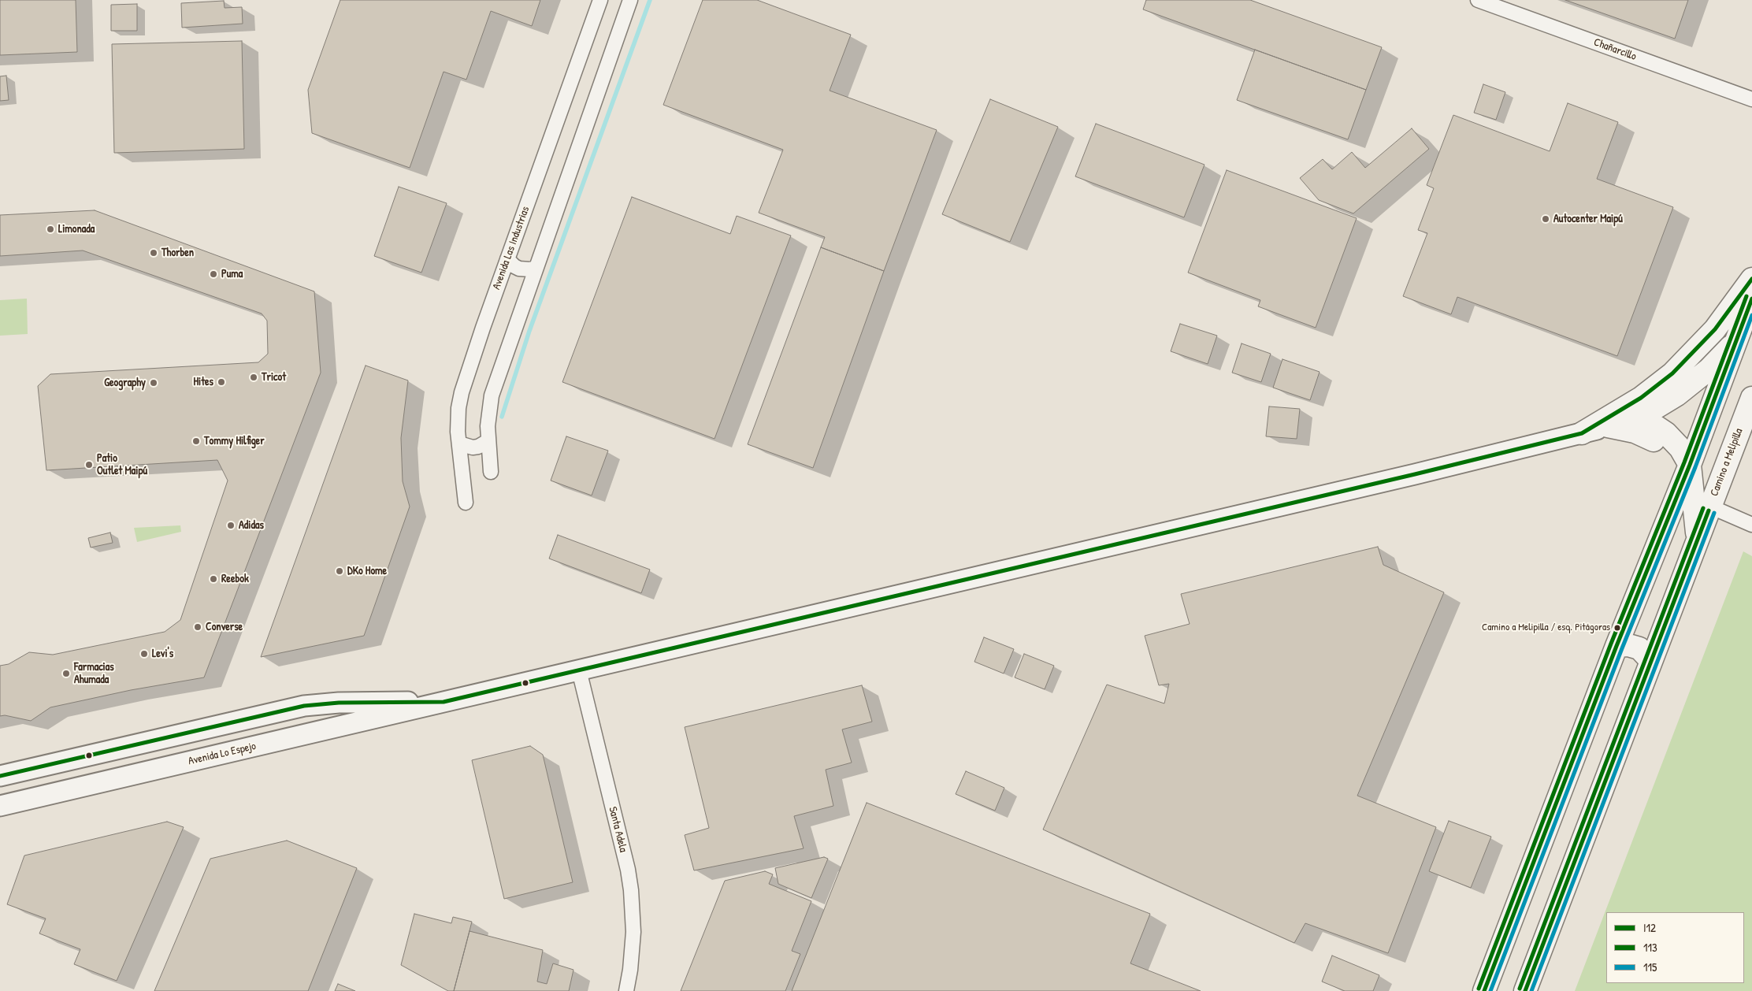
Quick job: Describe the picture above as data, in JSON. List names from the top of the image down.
{
  "streets": {
    "main road": ["Camino a Melipilla", "Avenida Lo Espejo"],
    "street": ["Chañarcillo", "Avenida Las Industrias", "Santa Adela"]
  },
  "crossings": [
    ["Avenida Lo Espejo", "Santa Adela"]
  ],
  "places": [
    "Autocenter Maipú",
    "Limonada",
    "Thorben",
    "Puma",
    "Tricot",
    "Hites",
    "Geography",
    "Tommy Hilfiger",
    "Patio Outlet Maipú",
    "Adidas",
    "DKo Home",
    "Reebok",
    "Converse",
    "Camino a Melipilla / esq. Pitágoras",
    "Levi's",
    "Farmacias Ahumada"
  ],
  "lines": ["transit line I12", "transit line 113", "transit line 115"],
  "legend": ["I12", "113", "115"]
}
